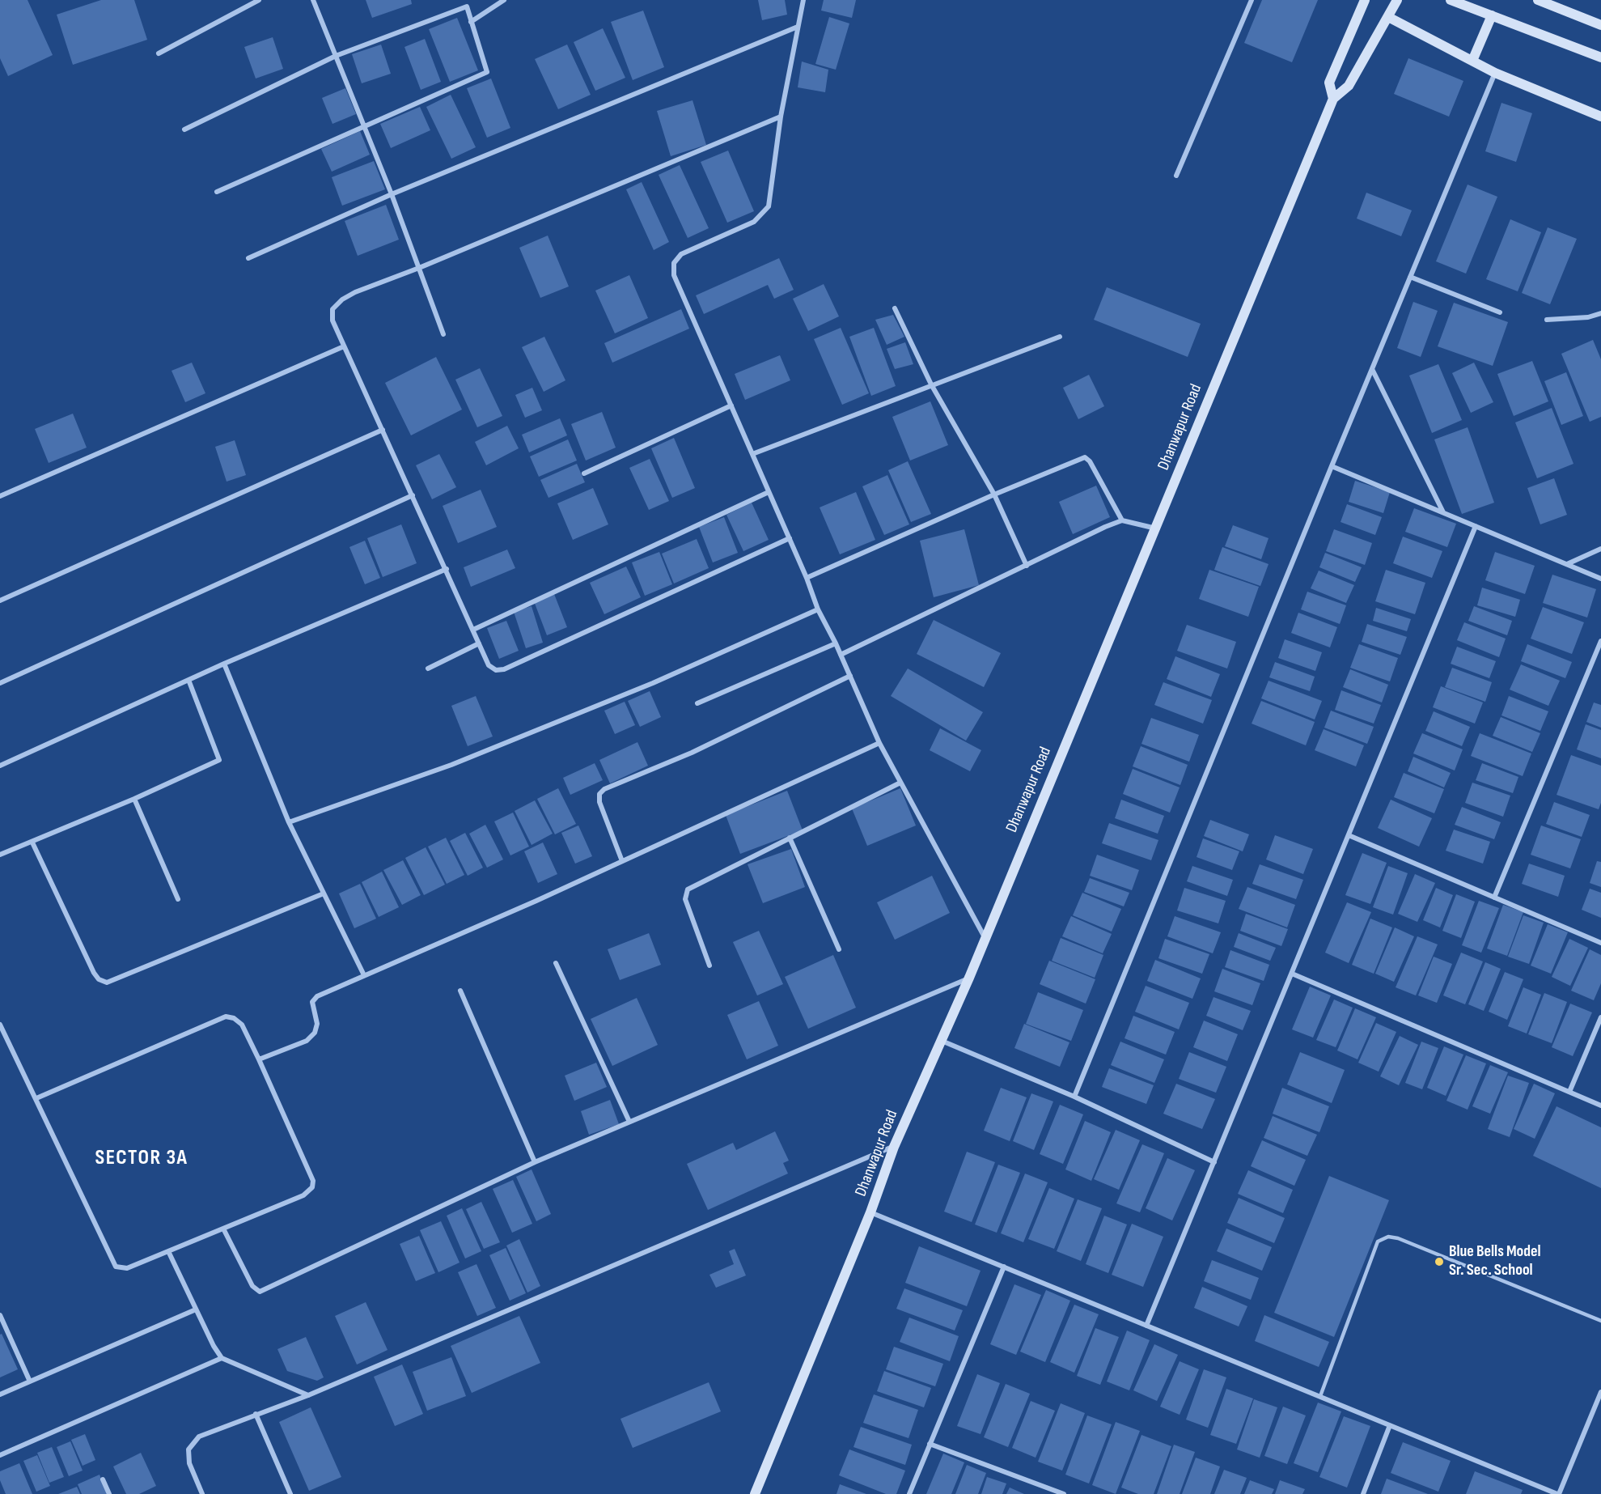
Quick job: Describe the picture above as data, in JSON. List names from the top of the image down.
{
  "streets": {
    "street": ["Dhanwapur Road"]
  },
  "districts": ["SECTOR 3A"],
  "places": ["Blue Bells Model Sr. Sec. School"]
}
